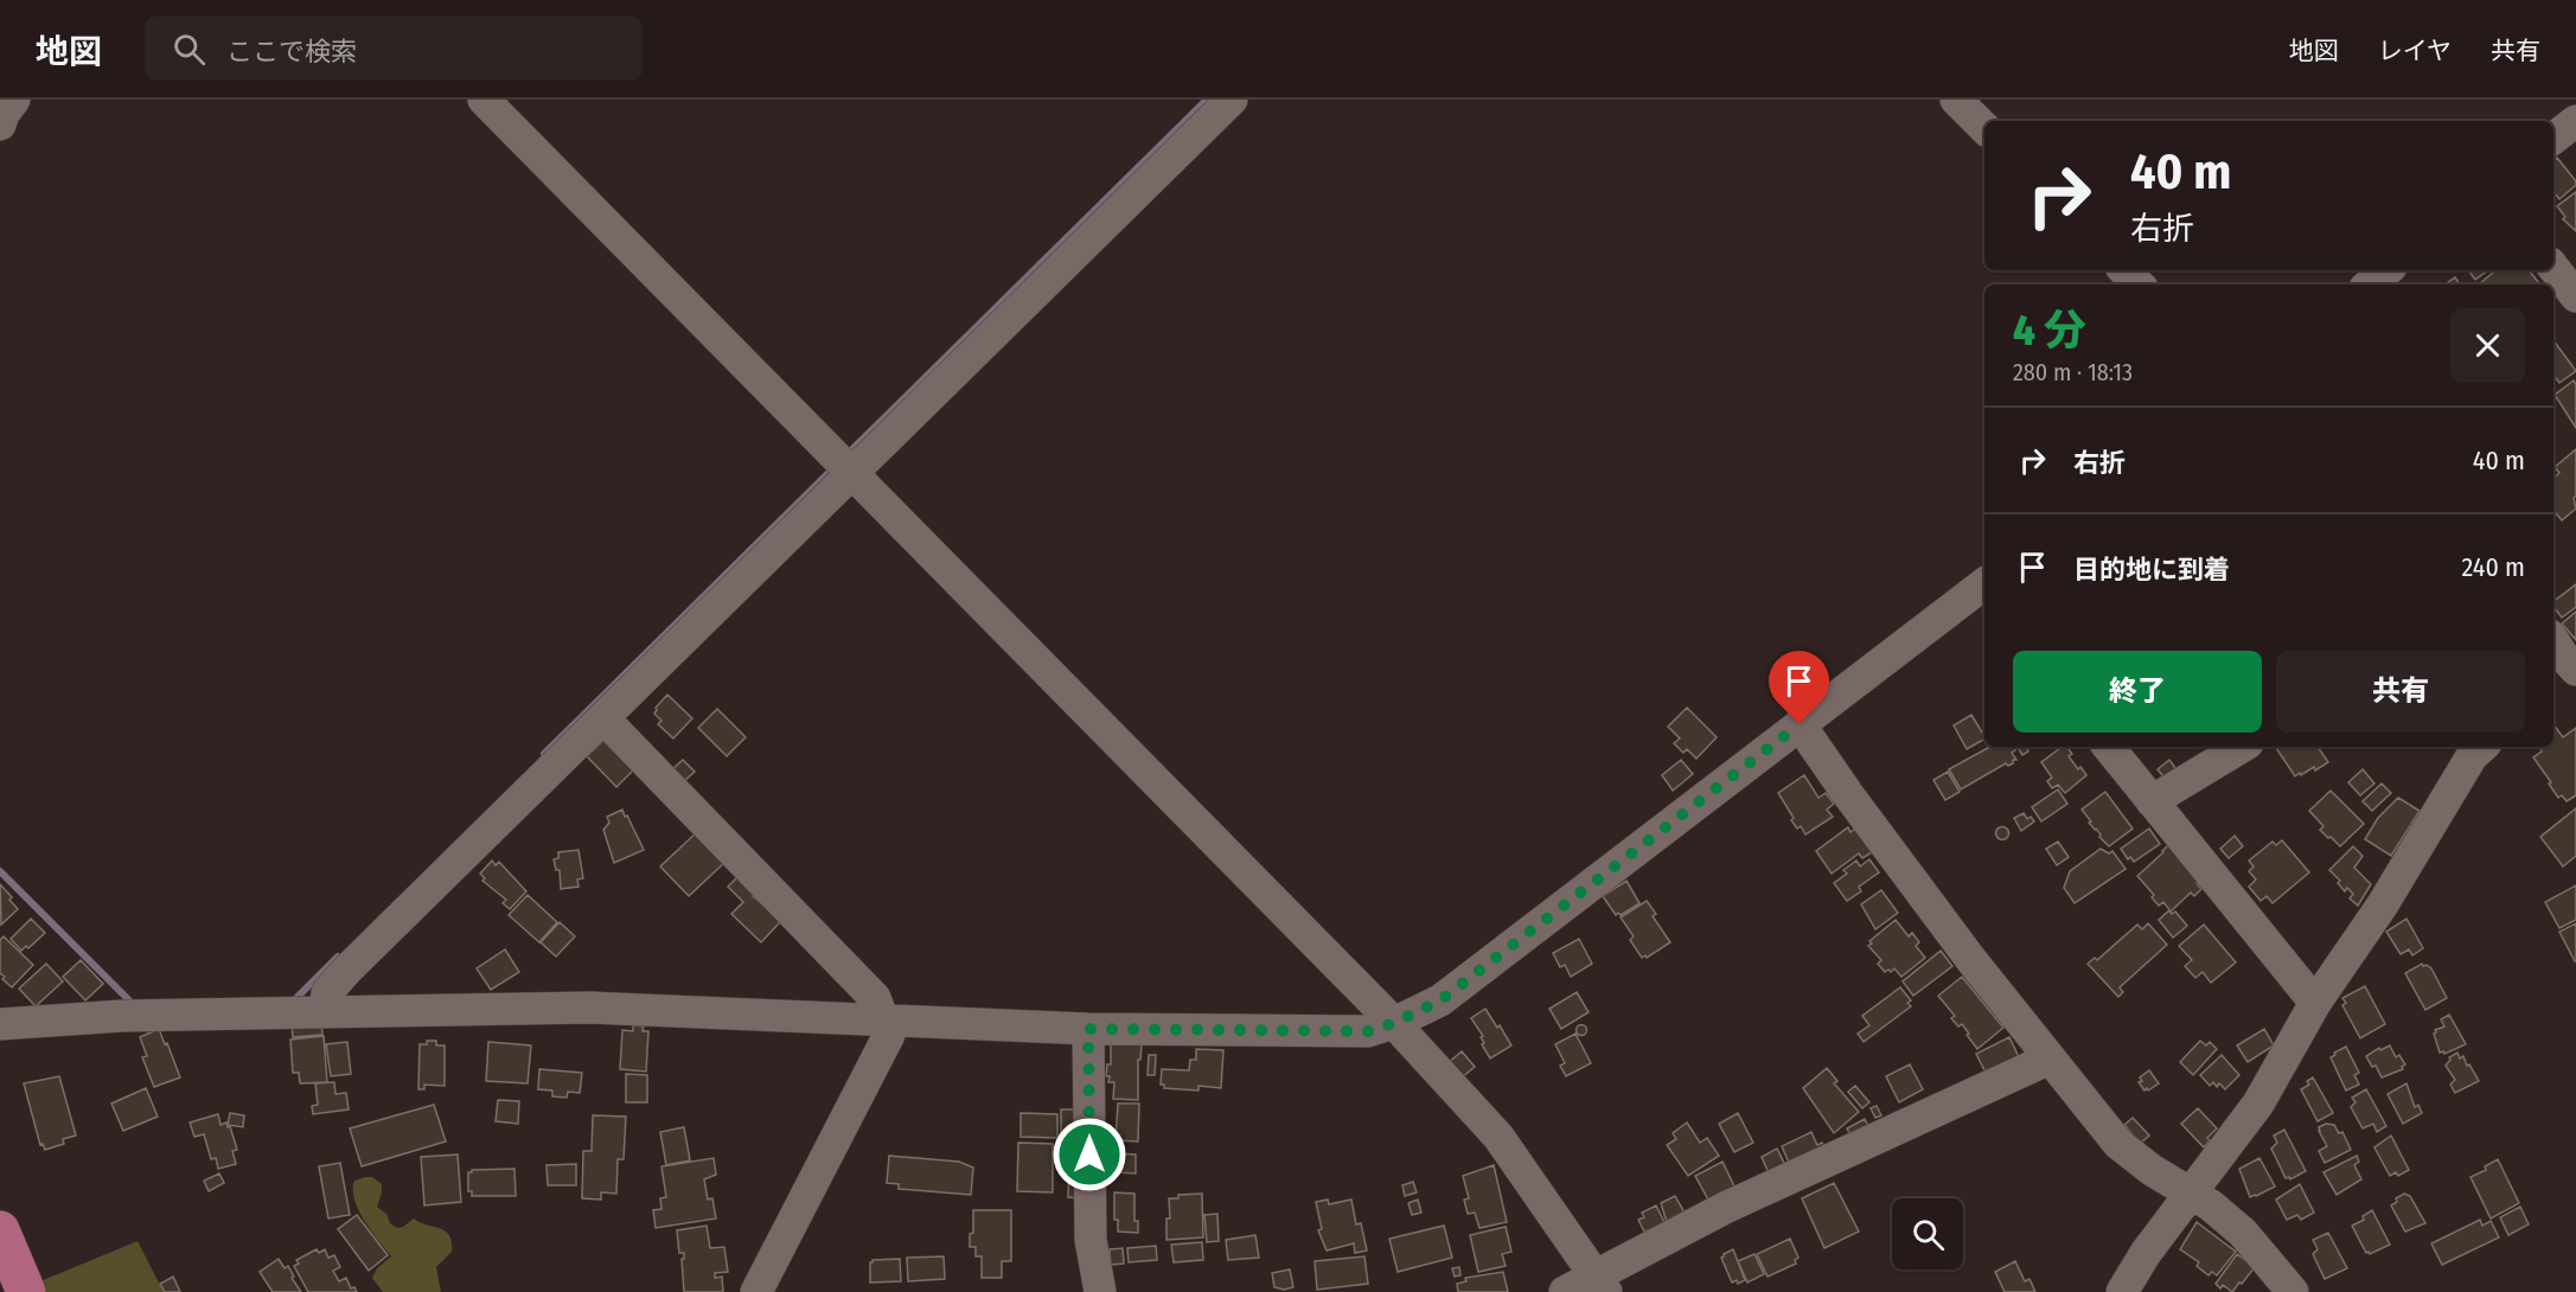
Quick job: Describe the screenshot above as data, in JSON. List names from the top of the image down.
{
  "page": {
    "header": "地図",
    "search": "ここで検索",
    "nav": ["地図", "レイヤ", "共有"],
    "turn": ["40 m", "右折"],
    "heading": ["4 分", "280 m · 18:13"],
    "list": [
      {
        "name": "右折",
        "value": "40 m"
      },
      {
        "name": "目的地に到着",
        "value": "240 m"
      }
    ],
    "buttons": ["終了", "共有"]
  }
}
